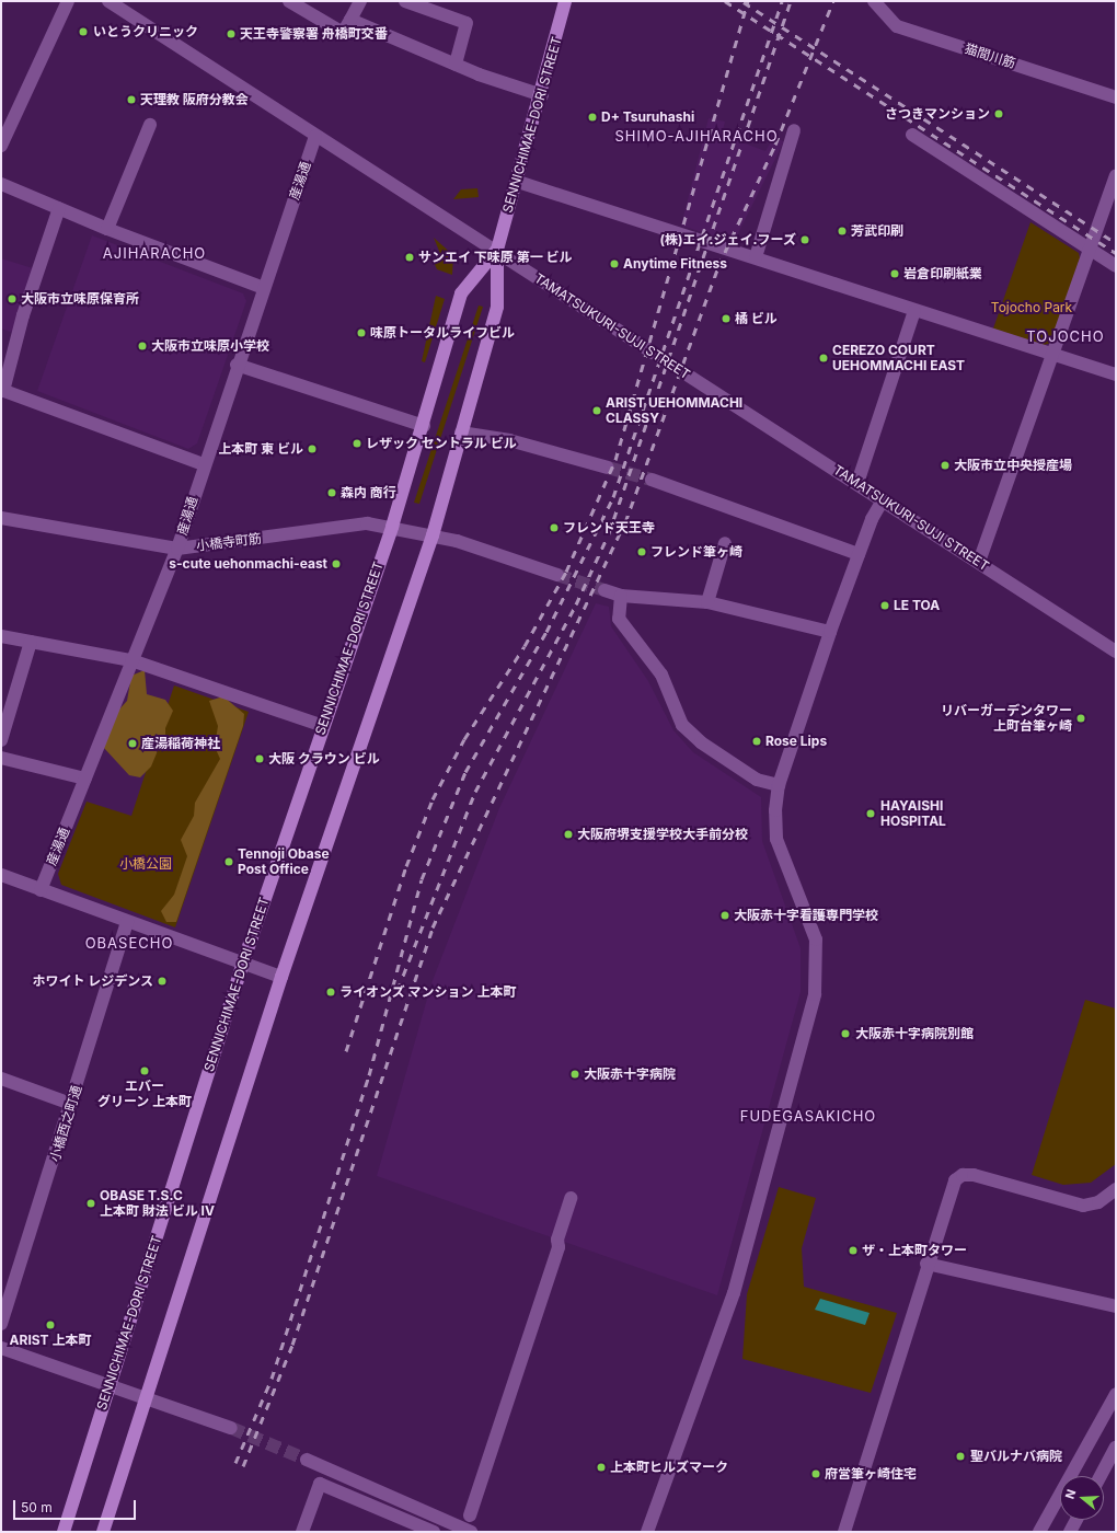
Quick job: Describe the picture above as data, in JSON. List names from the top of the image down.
{
  "streets": {
    "main road": ["SENNICHIMAE-DORI STREET"],
    "street": [
      "猫間川筋",
      "産湯通",
      "TAMATSUKURI-SUJI STREET",
      "小橋寺町筋",
      "小橋西之町通"
    ]
  },
  "crossings": [
    ["SENNICHIMAE-DORI STREET", "TAMATSUKURI-SUJI STREET"],
    ["SENNICHIMAE-DORI STREET", "小橋寺町筋"],
    ["産湯通", "TAMATSUKURI-SUJI STREET"],
    ["産湯通", "小橋寺町筋"]
  ],
  "districts": [
    "SHIMO-AJIHARACHO",
    "AJIHARACHO",
    "TOJOCHO",
    "OBASECHO",
    "FUDEGASAKICHO"
  ],
  "parks": ["Tojocho Park", "小橋公園"],
  "places": [
    "いとうクリニック",
    "天王寺警察署 舟橋町交番",
    "天理教 阪府分教会",
    "さつきマンション",
    "D+ Tsuruhashi",
    "芳武印刷",
    "(株)エイ.ジェイ.フーズ",
    "サンエイ 下味原 第一 ビル",
    "Anytime Fitness",
    "岩倉印刷紙業",
    "大阪市立味原保育所",
    "橘 ビル",
    "味原トータルライフビル",
    "大阪市立味原小学校",
    "CEREZO COURT UEHOMMACHI EAST",
    "ARIST UEHOMMACHI CLASSY",
    "レザック セントラル ビル",
    "上本町 東 ビル",
    "大阪市立中央授産場",
    "森内 商行",
    "フレンド天王寺",
    "フレンド筆ヶ崎",
    "s-cute uehonmachi-east",
    "LE TOA",
    "リバーガーデンタワー 上町台筆ヶ崎",
    "Rose Lips",
    "産湯稲荷神社",
    "大阪 クラウン ビル",
    "HAYAISHI HOSPITAL",
    "大阪府堺支援学校大手前分校",
    "Tennoji Obase Post Office",
    "大阪赤十字看護専門学校",
    "ホワイト レジデンス",
    "ライオンズ マンション 上本町",
    "大阪赤十字病院別館",
    "エバー グリーン 上本町",
    "大阪赤十字病院",
    "OBASE T.S.C 上本町 財法 ビル IV",
    "ザ・上本町タワー",
    "ARIST 上本町",
    "聖バルナバ病院",
    "上本町ヒルズマーク",
    "府営筆ヶ崎住宅"
  ],
  "scale_bar": "50 m",
  "north": "left"
}
